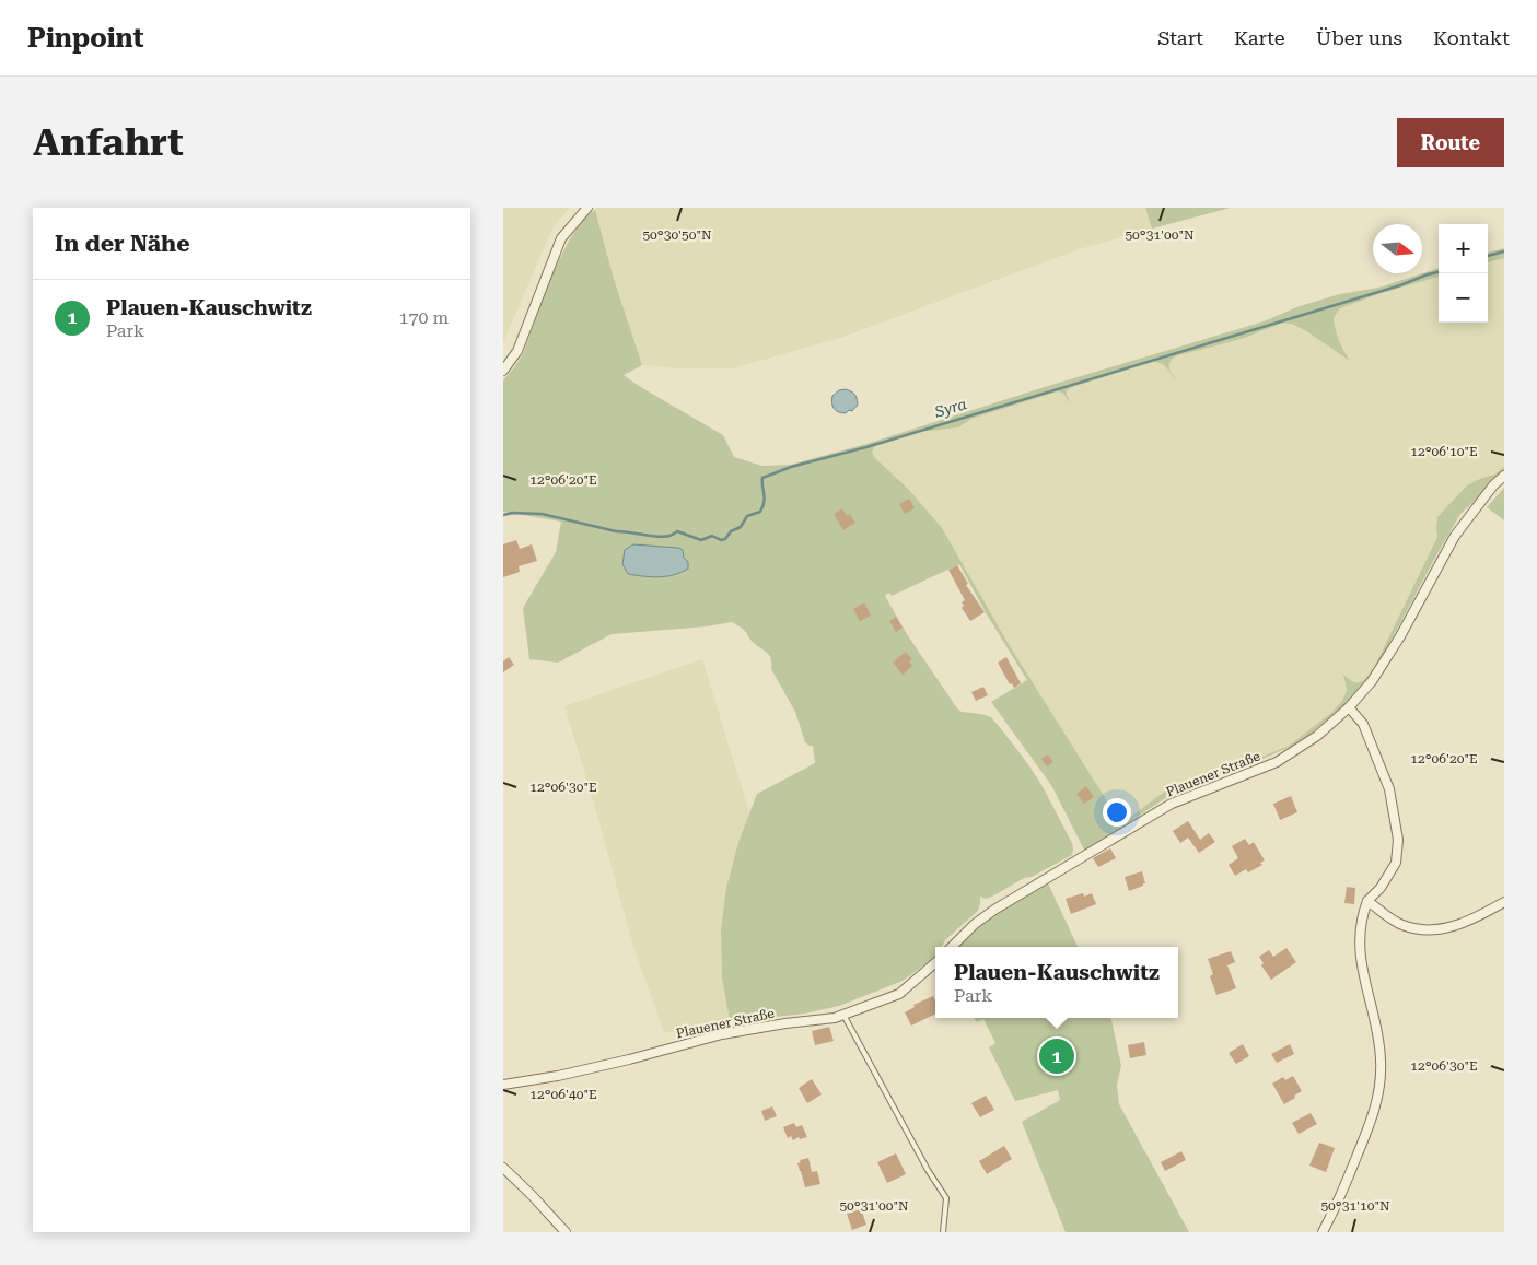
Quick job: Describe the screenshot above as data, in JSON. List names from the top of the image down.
{
  "streets": {
    "street": ["Plauener Straße"]
  },
  "water": ["Syra"],
  "north": "right",
  "page": {
    "header": "Pinpoint",
    "nav": [
      "Start",
      "Karte",
      "Über uns",
      "Kontakt"
    ],
    "buttons": "Route",
    "title": "Anfahrt",
    "heading": "In der Nähe",
    "map_buttons": ["+", "−"],
    "list": [
      {
        "mark": "1",
        "name": "Plauen-Kauschwitz",
        "note": "Park",
        "value": "170 m"
      }
    ],
    "popup": ["Plauen-Kauschwitz", "Park"],
    "pins": "1"
  },
  "coordinates": [
    "50°30'50\"N",
    "50°31'00\"N",
    "12°06'10\"E",
    "12°06'20\"E",
    "12°06'30\"E",
    "12°06'40\"E",
    "50°31'10\"N"
  ]
}
